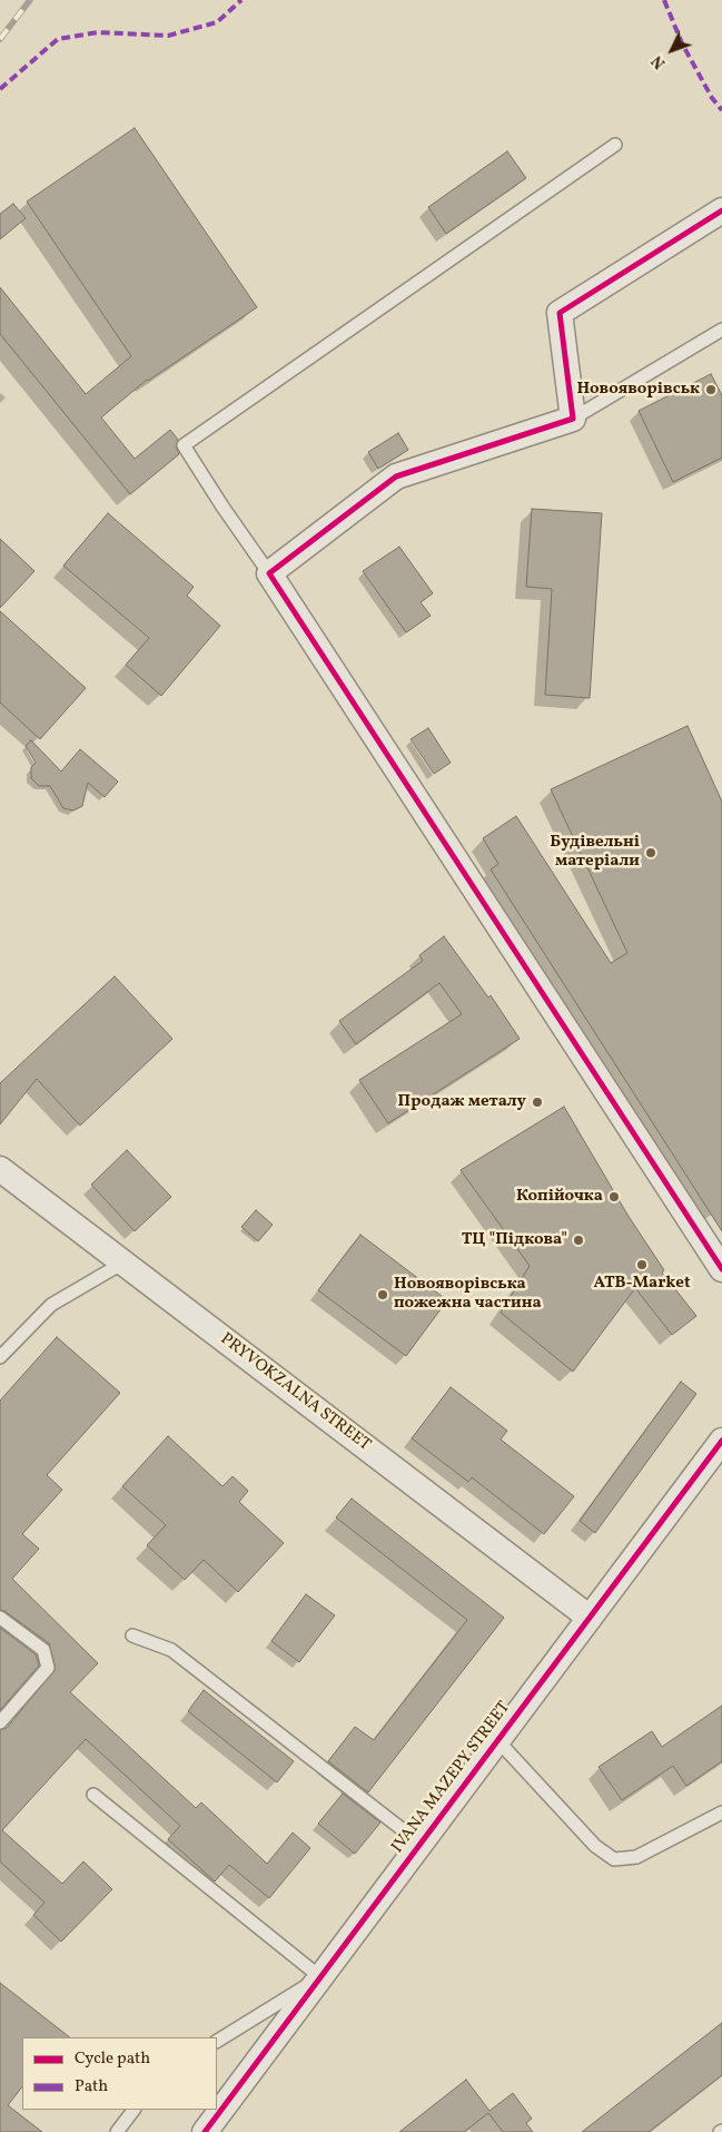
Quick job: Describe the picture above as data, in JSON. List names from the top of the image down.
{
  "streets": {
    "street": ["PRYVOKZALNA STREET", "IVANA MAZEPY STREET"]
  },
  "crossings": [
    ["PRYVOKZALNA STREET", "IVANA MAZEPY STREET"]
  ],
  "places": [
    "Новояворівськ",
    "Будівельні матеріали",
    "Продаж металу",
    "Копійочка",
    "ТЦ \"Підкова\"",
    "ATB-Market",
    "Новояворівська пожежна частина"
  ],
  "legend": ["Cycle path", "Path"],
  "north": "bottom left"
}
